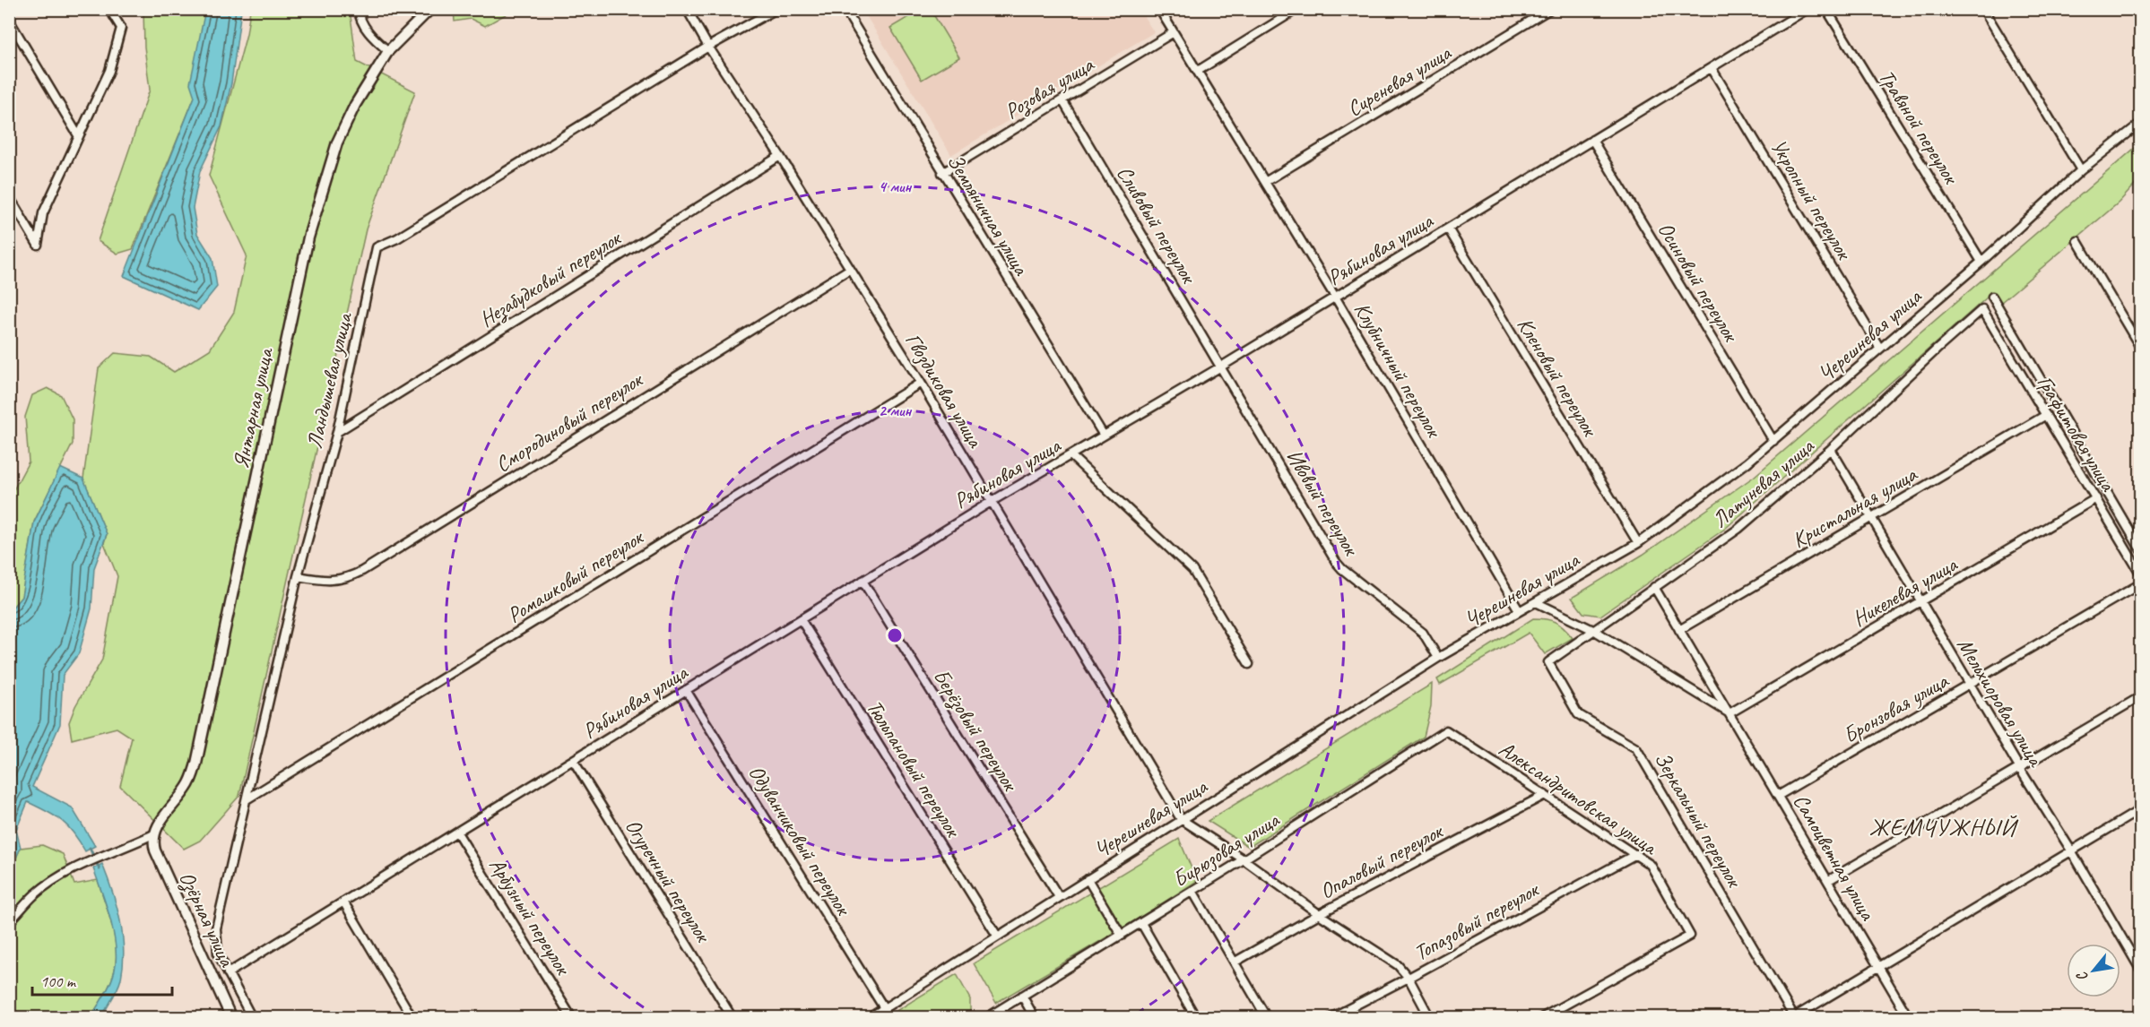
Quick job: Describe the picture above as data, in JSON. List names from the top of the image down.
{
  "streets": {
    "street": [
      "Сиреневая улица",
      "Розовая улица",
      "Травяной переулок",
      "Укропный переулок",
      "Земляничная улица",
      "Сливовый переулок",
      "Рябиновая улица",
      "Незабудковый переулок",
      "Осиновый переулок",
      "Черешневая улица",
      "Клубничный переулок",
      "Кленовый переулок",
      "Ландышевая улица",
      "Гвоздиковая улица",
      "Янтарная улица",
      "Смородиновый переулок",
      "Графитовая улица",
      "Латуневая улица",
      "Ивовый переулок",
      "Кристальная улица",
      "Ромашковый переулок",
      "Никелевая улица",
      "Мельхиоровая улица",
      "Бронзовая улица",
      "Берёзовый переулок",
      "Тюльпановый переулок",
      "Александритовская улица",
      "Зеркальный переулок",
      "Одуванчиковый переулок",
      "Бирюзовая улица",
      "Самоцветная улица",
      "Опаловый переулок",
      "Огуречный переулок",
      "Арбузный переулок",
      "Озёрная улица",
      "Топазовый переулок"
    ]
  },
  "crossings": [
    ["Сиреневая улица", "Клубничный переулок"],
    ["Розовая улица", "Земляничная улица"],
    ["Розовая улица", "Сливовый переулок"],
    ["Розовая улица", "Клубничный переулок"],
    ["Травяной переулок", "Черешневая улица"],
    ["Укропный переулок", "Рябиновая улица"],
    ["Укропный переулок", "Черешневая улица"],
    ["Земляничная улица", "Рябиновая улица"],
    ["Сливовый переулок", "Рябиновая улица"],
    ["Сливовый переулок", "Ивовый переулок"],
    ["Рябиновая улица", "Осиновый переулок"],
    ["Рябиновая улица", "Клубничный переулок"],
    ["Рябиновая улица", "Кленовый переулок"],
    ["Рябиновая улица", "Ландышевая улица"],
    ["Рябиновая улица", "Гвоздиковая улица"],
    ["Рябиновая улица", "Ивовый переулок"],
    ["Рябиновая улица", "Берёзовый переулок"],
    ["Рябиновая улица", "Тюльпановый переулок"],
    ["Рябиновая улица", "Одуванчиковый переулок"],
    ["Рябиновая улица", "Огуречный переулок"],
    ["Рябиновая улица", "Арбузный переулок"],
    ["Незабудковый переулок", "Ландышевая улица"],
    ["Незабудковый переулок", "Гвоздиковая улица"],
    ["Осиновый переулок", "Черешневая улица"],
    ["Черешневая улица", "Клубничный переулок"],
    ["Черешневая улица", "Кленовый переулок"],
    ["Черешневая улица", "Гвоздиковая улица"],
    ["Черешневая улица", "Ивовый переулок"],
    ["Черешневая улица", "Берёзовый переулок"],
    ["Черешневая улица", "Тюльпановый переулок"],
    ["Черешневая улица", "Одуванчиковый переулок"],
    ["Черешневая улица", "Самоцветная улица"],
    ["Ландышевая улица", "Гвоздиковая улица"],
    ["Ландышевая улица", "Смородиновый переулок"],
    ["Ландышевая улица", "Ромашковый переулок"],
    ["Гвоздиковая улица", "Смородиновый переулок"],
    ["Гвоздиковая улица", "Ромашковый переулок"],
    ["Янтарная улица", "Озёрная улица"],
    ["Графитовая улица", "Латуневая улица"],
    ["Графитовая улица", "Кристальная улица"],
    ["Графитовая улица", "Никелевая улица"],
    ["Латуневая улица", "Мельхиоровая улица"],
    ["Латуневая улица", "Зеркальный переулок"],
    ["Латуневая улица", "Самоцветная улица"],
    ["Кристальная улица", "Мельхиоровая улица"],
    ["Кристальная улица", "Самоцветная улица"],
    ["Никелевая улица", "Мельхиоровая улица"],
    ["Никелевая улица", "Самоцветная улица"],
    ["Мельхиоровая улица", "Бронзовая улица"],
    ["Бронзовая улица", "Самоцветная улица"],
    ["Александритовская улица", "Бирюзовая улица"],
    ["Александритовская улица", "Опаловый переулок"],
    ["Александритовская улица", "Топазовый переулок"]
  ],
  "districts": ["ЖЕМЧУЖНЫЙ"],
  "scale_bar": "100 m",
  "north": "bottom left",
  "rings": ["4 мин", "2 мин"]
}
